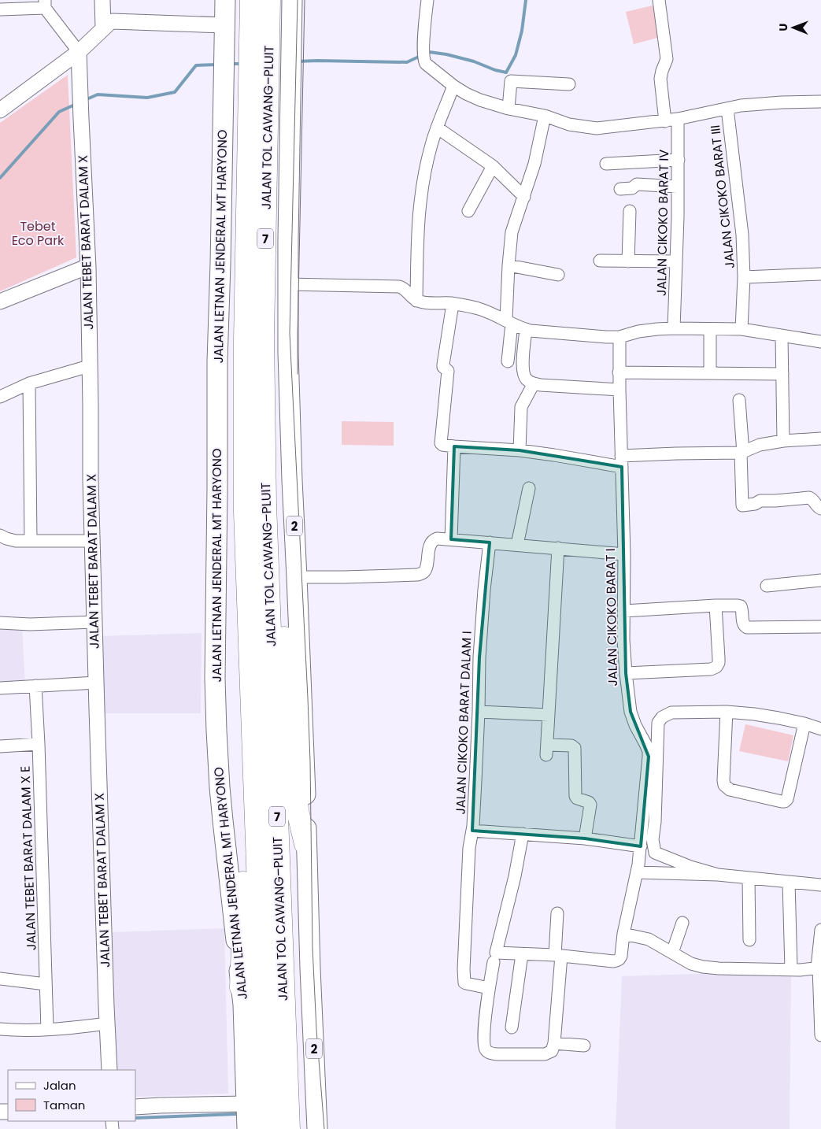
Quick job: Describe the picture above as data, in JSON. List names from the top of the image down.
{
  "streets": {
    "highway": [
      "JALAN TOL CAWANG–PLUIT",
      "7",
      "JALAN LETNAN JENDERAL MT HARYONO",
      "2"
    ],
    "street": [
      "JALAN CIKOKO BARAT III",
      "JALAN CIKOKO BARAT IV",
      "JALAN TEBET BARAT DALAM X",
      "JALAN CIKOKO BARAT I",
      "JALAN CIKOKO BARAT DALAM I",
      "JALAN TEBET BARAT DALAM X E"
    ]
  },
  "crossings": [
    ["JALAN CIKOKO BARAT I", "JALAN CIKOKO BARAT DALAM I"]
  ],
  "parks": ["Tebet Eco Park"],
  "legend": ["Jalan", "Taman"],
  "north": "left"
}
